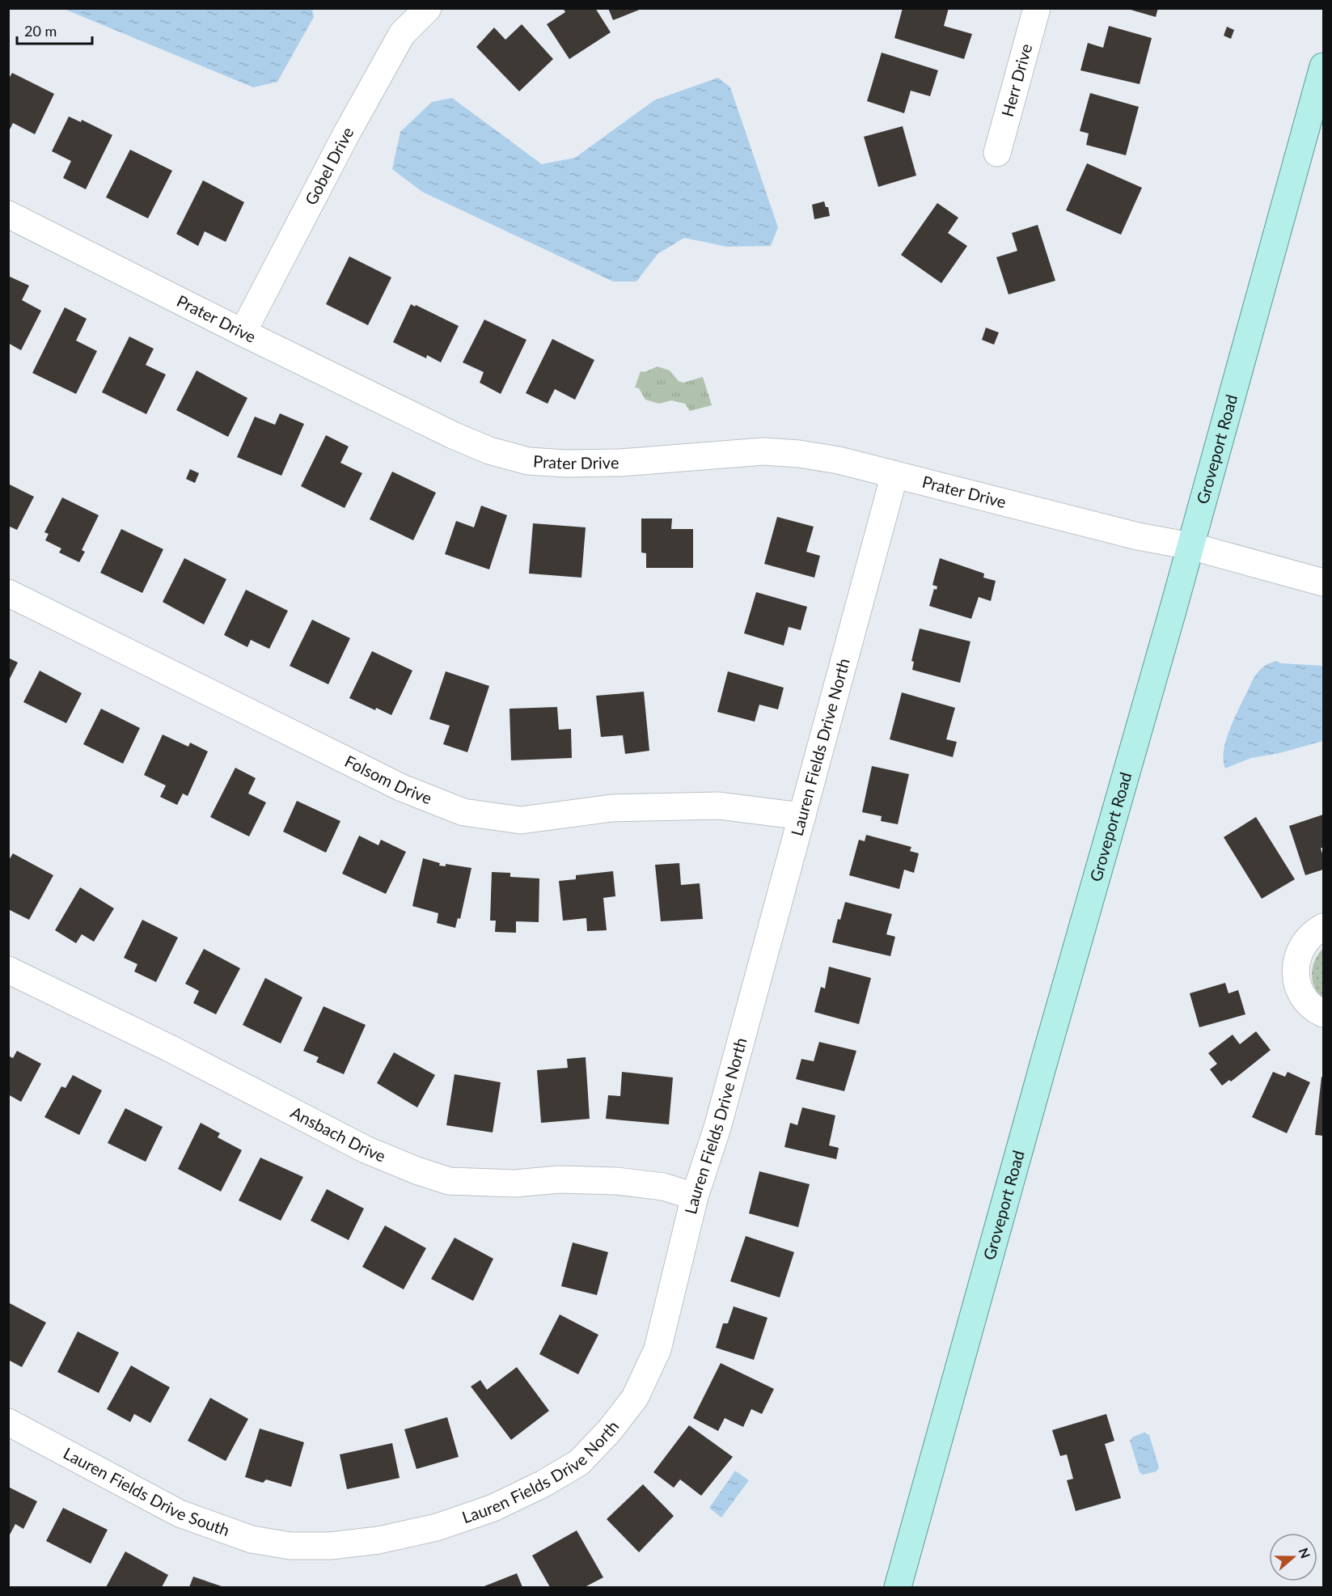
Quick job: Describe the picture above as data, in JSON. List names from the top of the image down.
{
  "streets": {
    "main road": ["Groveport Road"],
    "street": [
      "Herr Drive",
      "Gobel Drive",
      "Prater Drive",
      "Lauren Fields Drive North",
      "Folsom Drive",
      "Ansbach Drive",
      "Lauren Fields Drive South"
    ]
  },
  "crossings": [
    ["Gobel Drive", "Prater Drive"],
    ["Prater Drive", "Groveport Road"],
    ["Prater Drive", "Lauren Fields Drive North"],
    ["Lauren Fields Drive North", "Folsom Drive"],
    ["Lauren Fields Drive North", "Ansbach Drive"],
    ["Lauren Fields Drive North", "Lauren Fields Drive South"]
  ],
  "scale_bar": "20 m",
  "north": "right"
}
